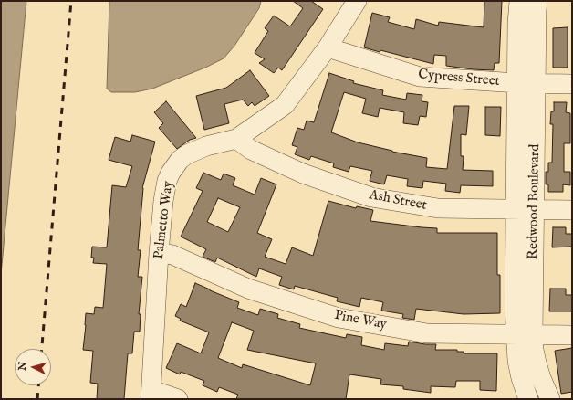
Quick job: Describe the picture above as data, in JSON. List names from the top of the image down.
{
  "streets": {
    "street": [
      "Cypress Street",
      "Ash Street",
      "Redwood Boulevard",
      "Palmetto Way",
      "Pine Way"
    ]
  },
  "crossings": [
    ["Cypress Street", "Redwood Boulevard"],
    ["Cypress Street", "Palmetto Way"],
    ["Ash Street", "Redwood Boulevard"],
    ["Ash Street", "Palmetto Way"],
    ["Redwood Boulevard", "Pine Way"],
    ["Palmetto Way", "Pine Way"]
  ],
  "north": "left"
}
